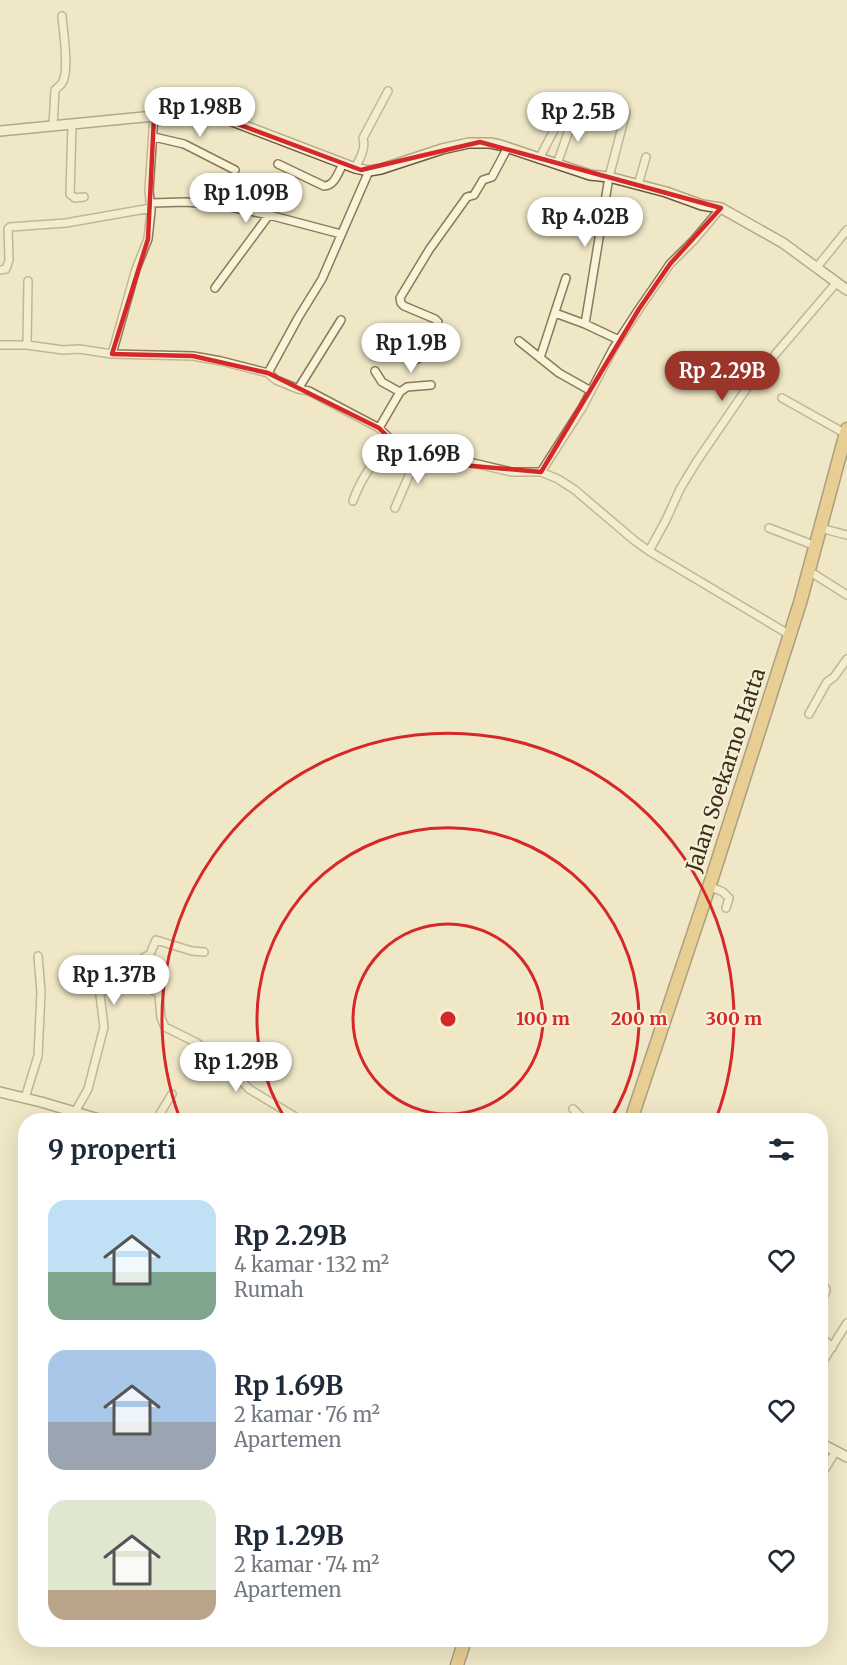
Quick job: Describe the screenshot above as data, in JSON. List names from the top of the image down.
{
  "streets": {
    "highway": ["Jalan Soekarno Hatta"]
  },
  "page": {
    "price": [
      "Rp 1.98B",
      "Rp 2.5B",
      "Rp 1.09B",
      "Rp 4.02B",
      "Rp 1.9B",
      "Rp 2.29B",
      "Rp 1.69B",
      "Rp 1.37B",
      "Rp 1.29B"
    ],
    "heading": "9 properti",
    "list": [
      {
        "name": "Rp 2.29B",
        "note": "4 kamar · 132 m² · Rumah"
      },
      {
        "name": "Rp 1.69B",
        "note": "2 kamar · 76 m² · Apartemen"
      },
      {
        "name": "Rp 1.29B",
        "note": "2 kamar · 74 m² · Apartemen"
      }
    ]
  },
  "rings": ["100 m", "200 m", "300 m"]
}
